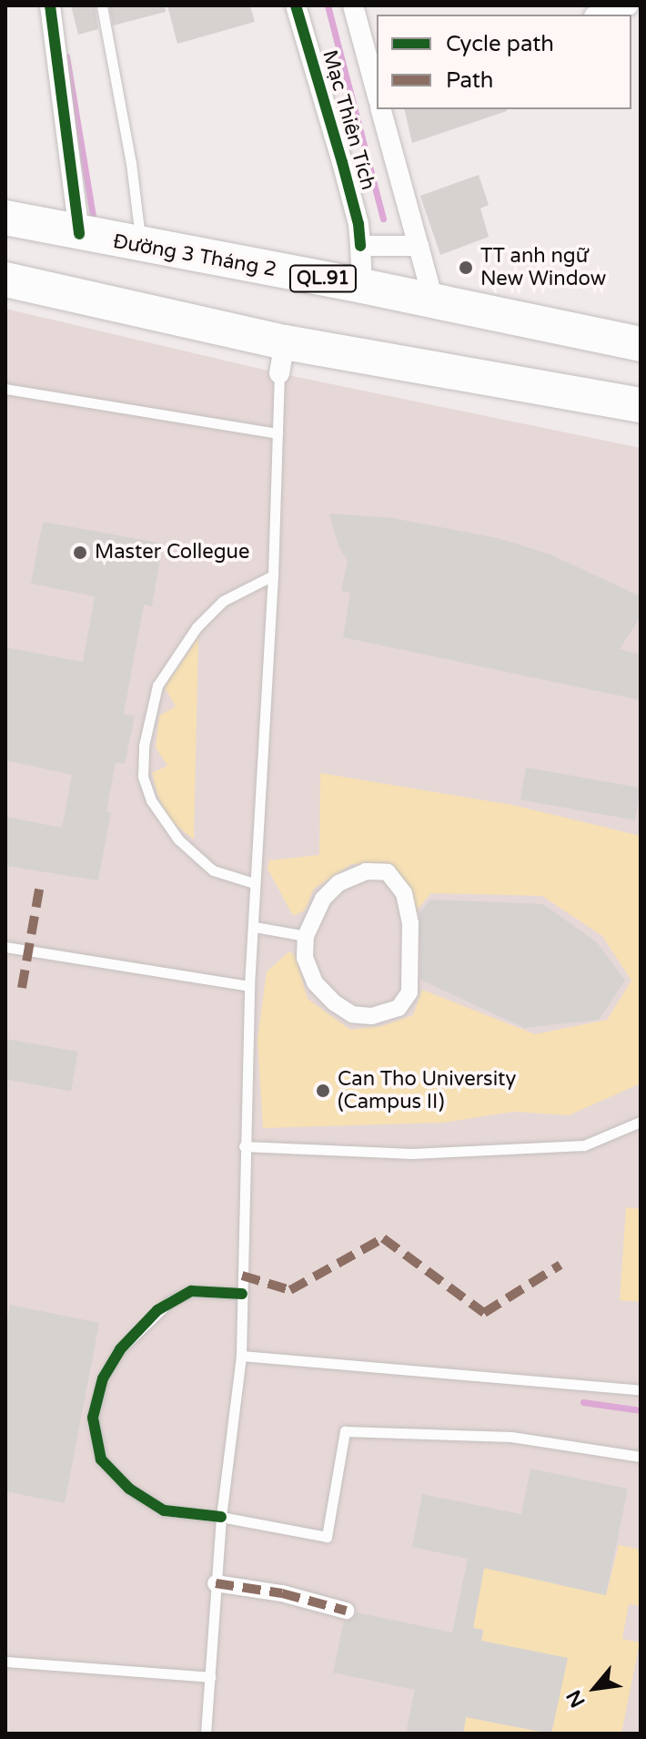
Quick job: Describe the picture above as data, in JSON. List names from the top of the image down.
{
  "streets": {
    "highway": ["Đường 3 Tháng 2", "QL.91"],
    "street": ["Mạc Thiên Tích"]
  },
  "crossings": [
    ["Mạc Thiên Tích", "Đường 3 Tháng 2"]
  ],
  "places": ["TT anh ngữ New Window", "Master Collegue", "Can Tho University (Campus II)"],
  "legend": ["Cycle path", "Path"],
  "north": "bottom left"
}
